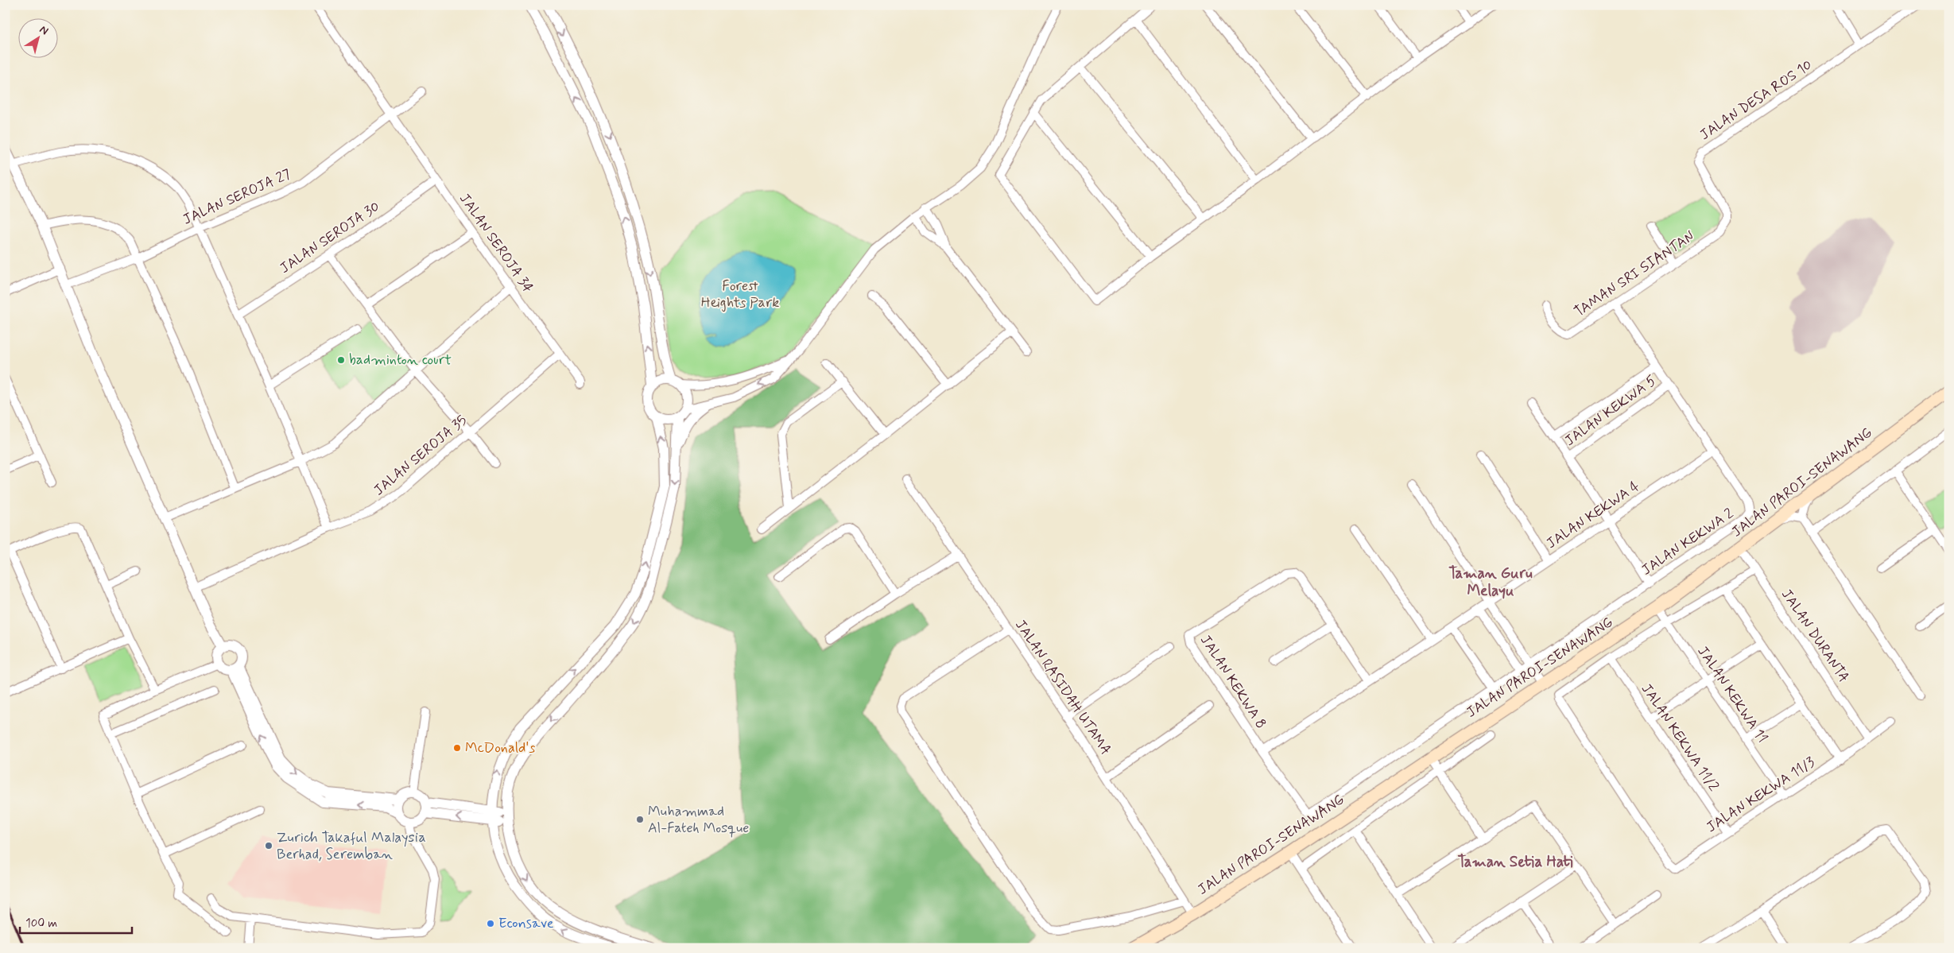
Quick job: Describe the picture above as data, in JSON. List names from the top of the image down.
{
  "streets": {
    "main road": ["JALAN PAROI-SENAWANG"],
    "street": [
      "JALAN DESA ROS 10",
      "JALAN SEROJA 27",
      "JALAN SEROJA 30",
      "JALAN SEROJA 34",
      "TAMAN SRI SIANTAN",
      "JALAN KEKWA 5",
      "JALAN SEROJA 35",
      "JALAN KEKWA 4",
      "JALAN KEKWA 2",
      "JALAN DURANTA",
      "JALAN KEKWA 8",
      "JALAN RASIDAH UTAMA",
      "JALAN KEKWA 11",
      "JALAN KEKWA 11/2",
      "JALAN KEKWA 11/3"
    ]
  },
  "crossings": [
    ["JALAN DESA ROS 10", "TAMAN SRI SIANTAN"],
    ["JALAN SEROJA 27", "JALAN SEROJA 34"],
    ["JALAN SEROJA 30", "JALAN SEROJA 34"],
    ["JALAN SEROJA 34", "JALAN SEROJA 35"],
    ["TAMAN SRI SIANTAN", "JALAN KEKWA 2"],
    ["JALAN KEKWA 5", "JALAN KEKWA 2"],
    ["JALAN PAROI-SENAWANG", "JALAN DURANTA"],
    ["JALAN PAROI-SENAWANG", "JALAN RASIDAH UTAMA"],
    ["JALAN PAROI-SENAWANG", "JALAN KEKWA 11"],
    ["JALAN KEKWA 4", "JALAN KEKWA 2"],
    ["JALAN KEKWA 4", "JALAN KEKWA 8"],
    ["JALAN KEKWA 2", "JALAN KEKWA 8"],
    ["JALAN DURANTA", "JALAN KEKWA 11/3"],
    ["JALAN KEKWA 11", "JALAN KEKWA 11/3"],
    ["JALAN KEKWA 11/2", "JALAN KEKWA 11/3"]
  ],
  "districts": ["Taman Guru Melayu", "Taman Setia Hati"],
  "parks": ["Forest Heights Park"],
  "places": [
    "badminton court",
    "McDonald's",
    "Muhammad Al-Fateh Mosque",
    "Zurich Takaful Malaysia Berhad, Seremban",
    "Econsave"
  ],
  "scale_bar": "100 m",
  "north": "top right"
}
